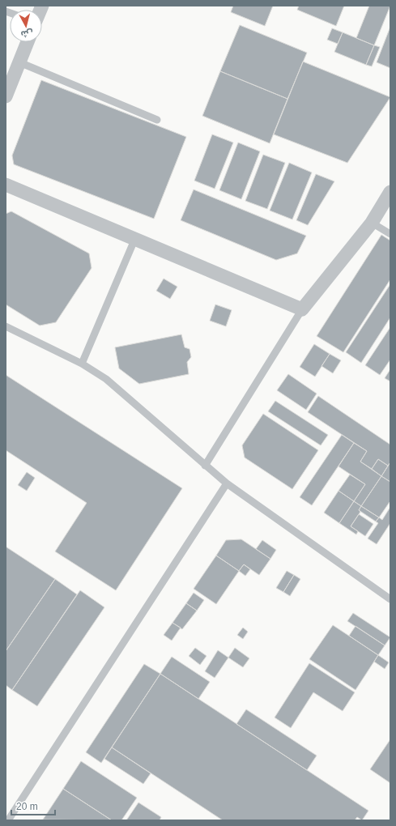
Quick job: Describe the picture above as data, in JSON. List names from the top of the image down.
{
  "scale_bar": "20 m",
  "north": "bottom"
}
